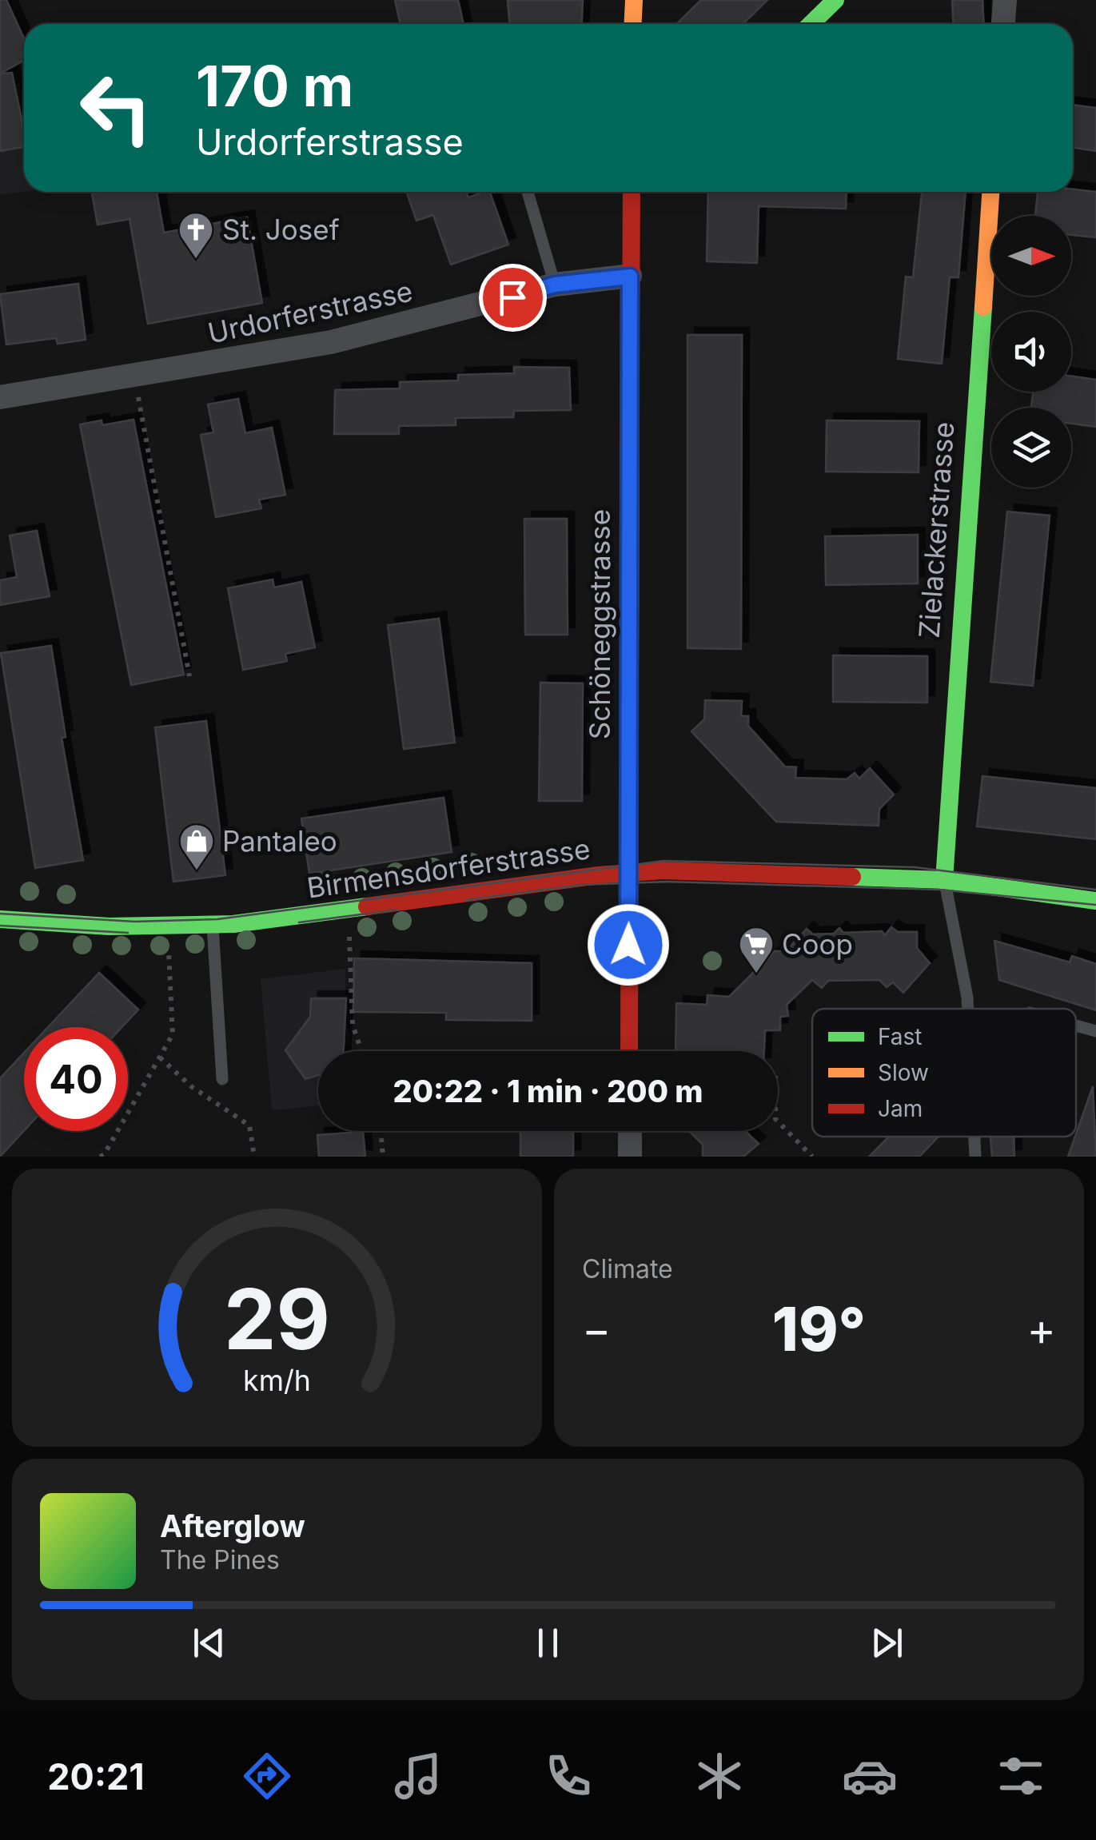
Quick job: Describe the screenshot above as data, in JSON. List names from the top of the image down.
{
  "streets": {
    "street": [
      "Urdorferstrasse",
      "Zielackerstrasse",
      "Schöneggstrasse",
      "Birmensdorferstrasse"
    ]
  },
  "crossings": [
    ["Urdorferstrasse", "Schöneggstrasse"],
    ["Zielackerstrasse", "Birmensdorferstrasse"],
    ["Schöneggstrasse", "Birmensdorferstrasse"]
  ],
  "places": {
    "church": ["St. Josef"],
    "shop": ["Pantaleo"],
    "supermarket": ["Coop"]
  },
  "legend": ["Fast", "Slow", "Jam"],
  "north": "right",
  "page": {
    "turn": ["170 m", "Urdorferstrasse"],
    "limit": "40",
    "trip": "20:22 · 1 min · 200 m",
    "tile": "Climate",
    "heat": ["−", "19°", "+"],
    "song": ["Afterglow", "The Pines"],
    "tabs": "20:21",
    "gauge": ["29", "km/h"]
  }
}
